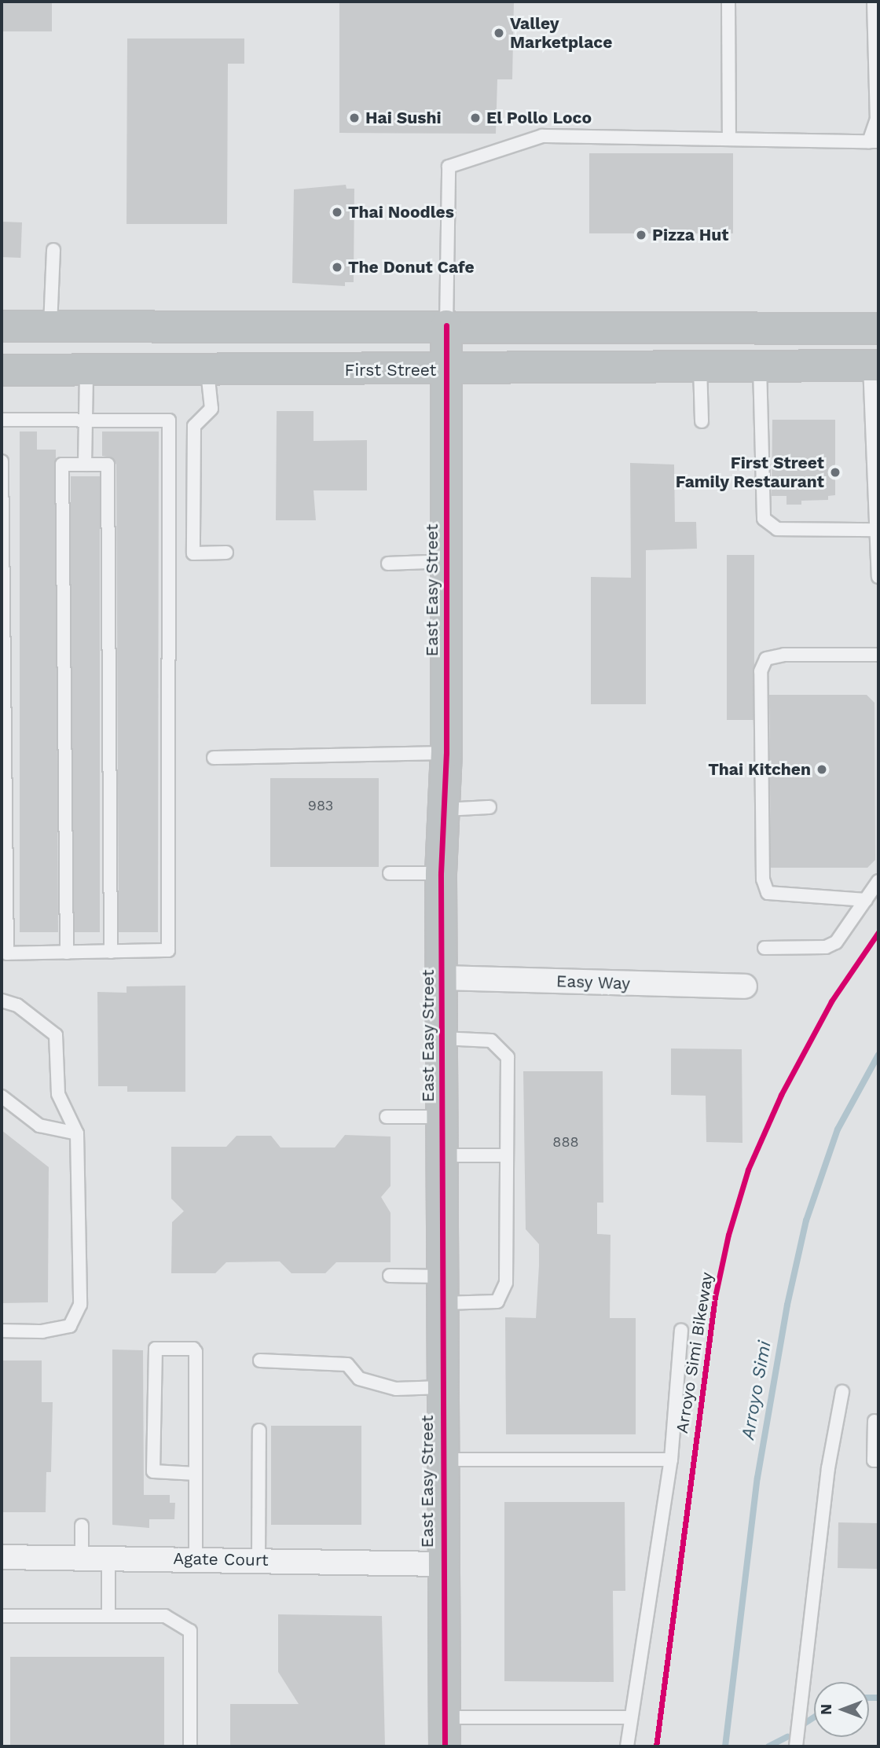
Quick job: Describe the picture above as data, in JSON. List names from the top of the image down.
{
  "streets": {
    "main road": ["First Street", "East Easy Street"],
    "street": ["Easy Way", "Agate Court"],
    "cycle path": ["Arroyo Simi Bikeway"]
  },
  "crossings": [
    ["First Street", "East Easy Street"],
    ["East Easy Street", "Easy Way"],
    ["East Easy Street", "Agate Court"]
  ],
  "water": ["Arroyo Simi"],
  "places": [
    "Valley Marketplace",
    "Hai Sushi",
    "El Pollo Loco",
    "Thai Noodles",
    "Pizza Hut",
    "The Donut Cafe",
    "First Street Family Restaurant",
    "Thai Kitchen"
  ],
  "house_numbers": ["983", "888"],
  "north": "left"
}
